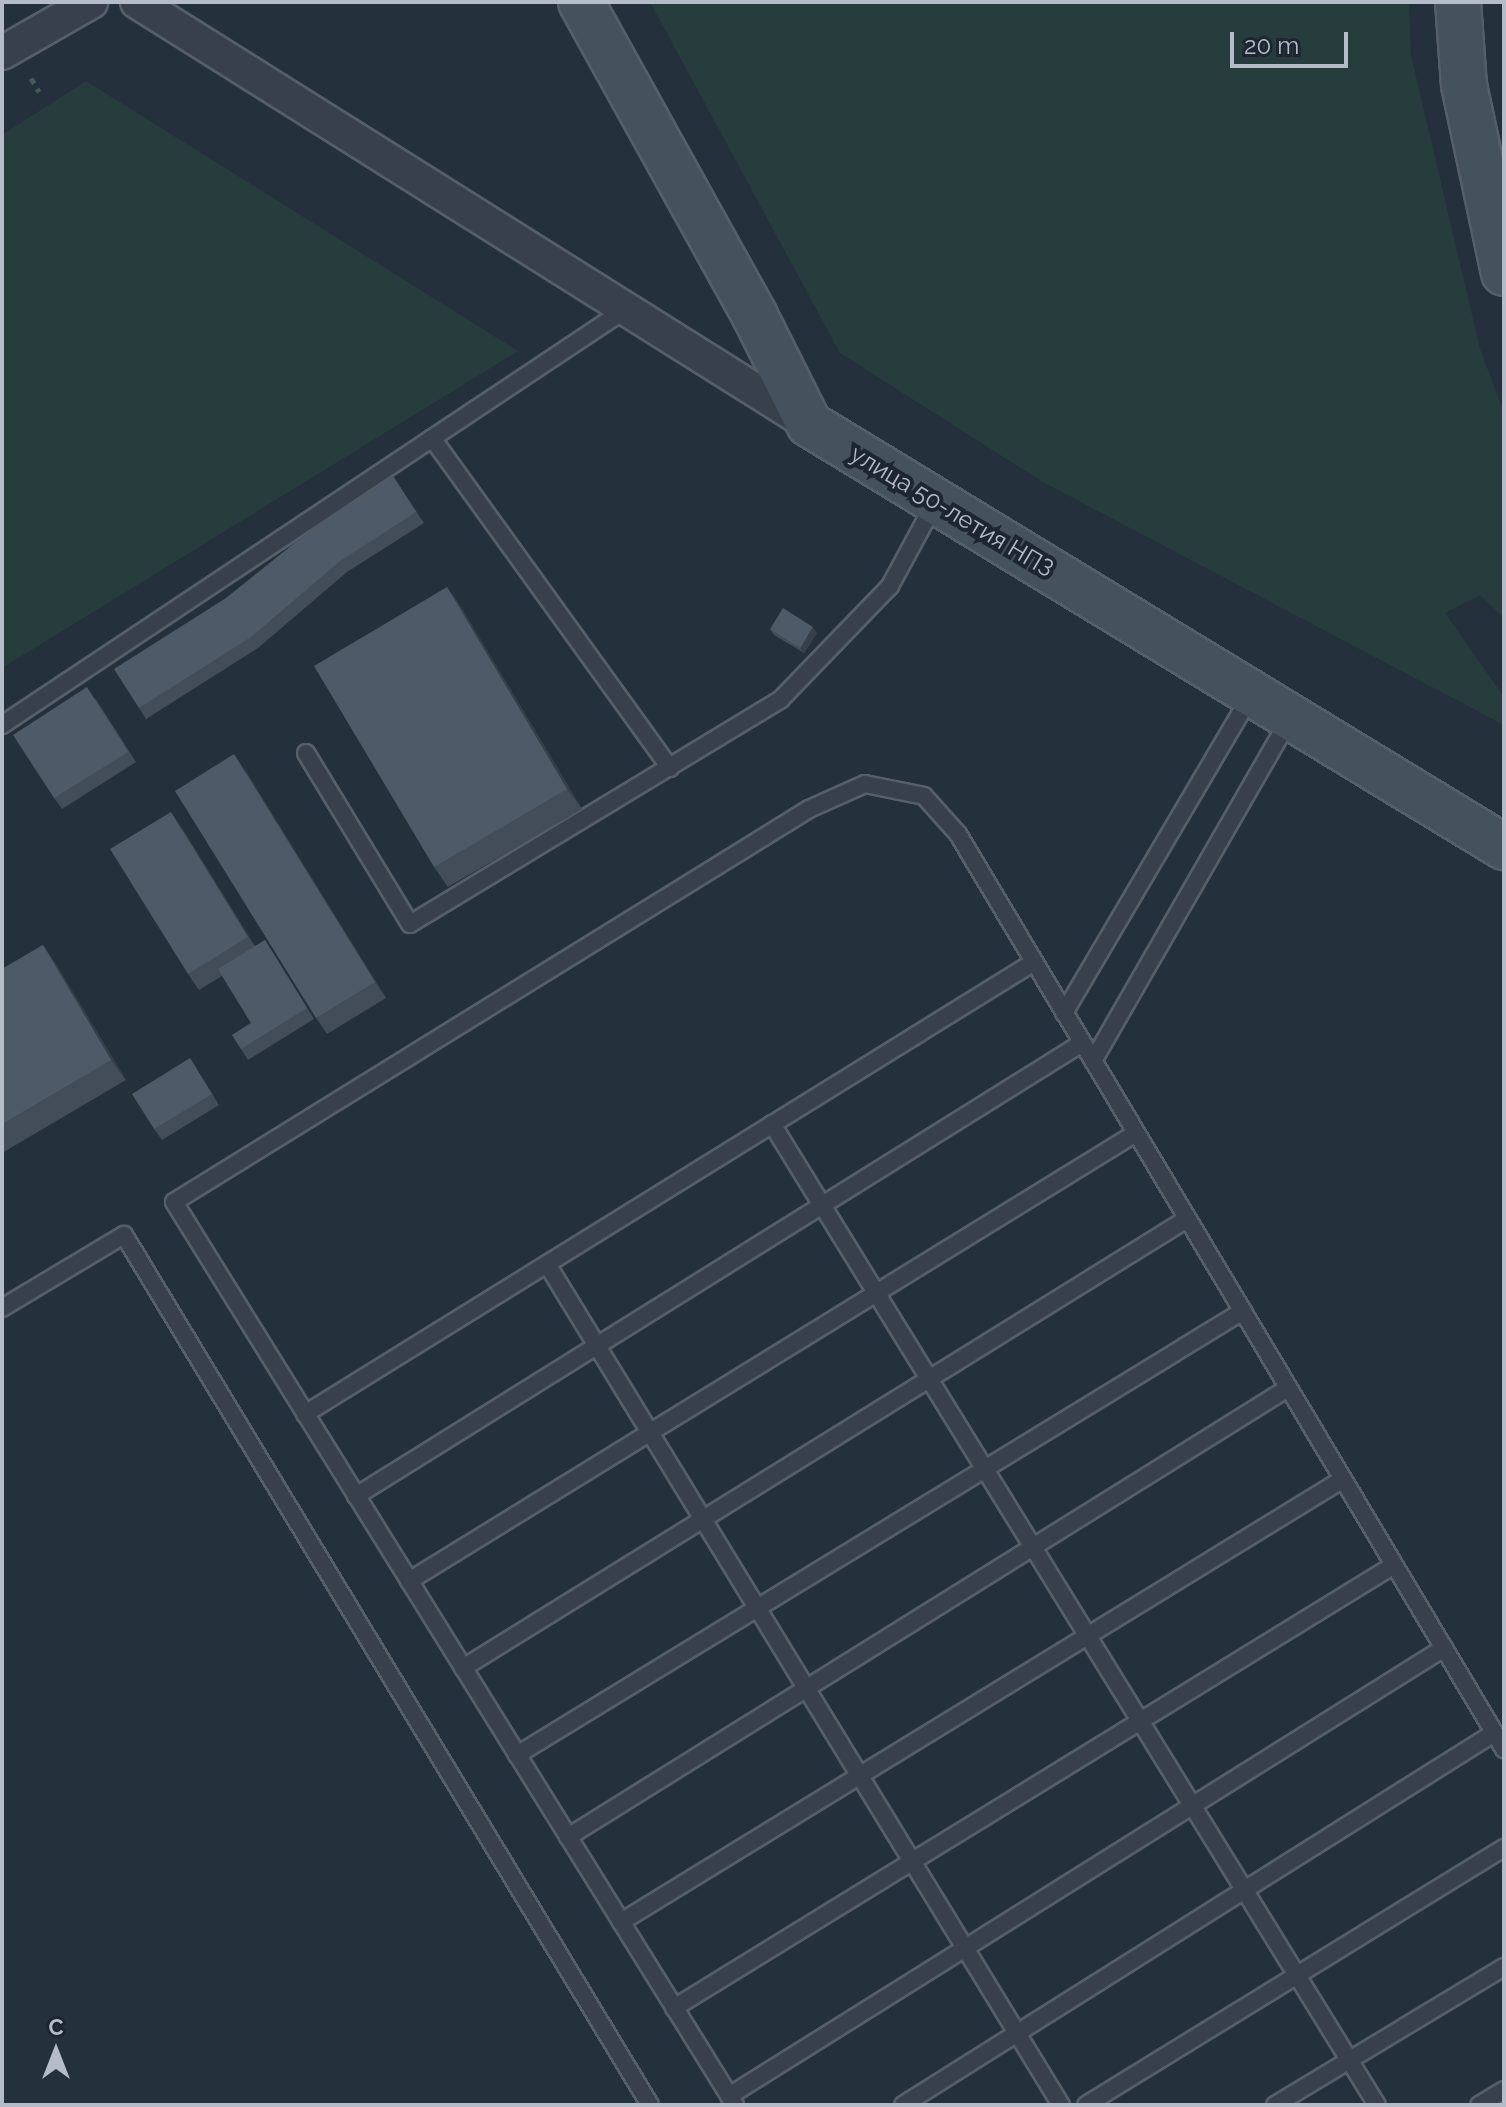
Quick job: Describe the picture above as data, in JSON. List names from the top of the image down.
{
  "streets": {
    "street": ["улица 50-летия НПЗ"]
  },
  "scale_bar": "20 m",
  "north": "top"
}
